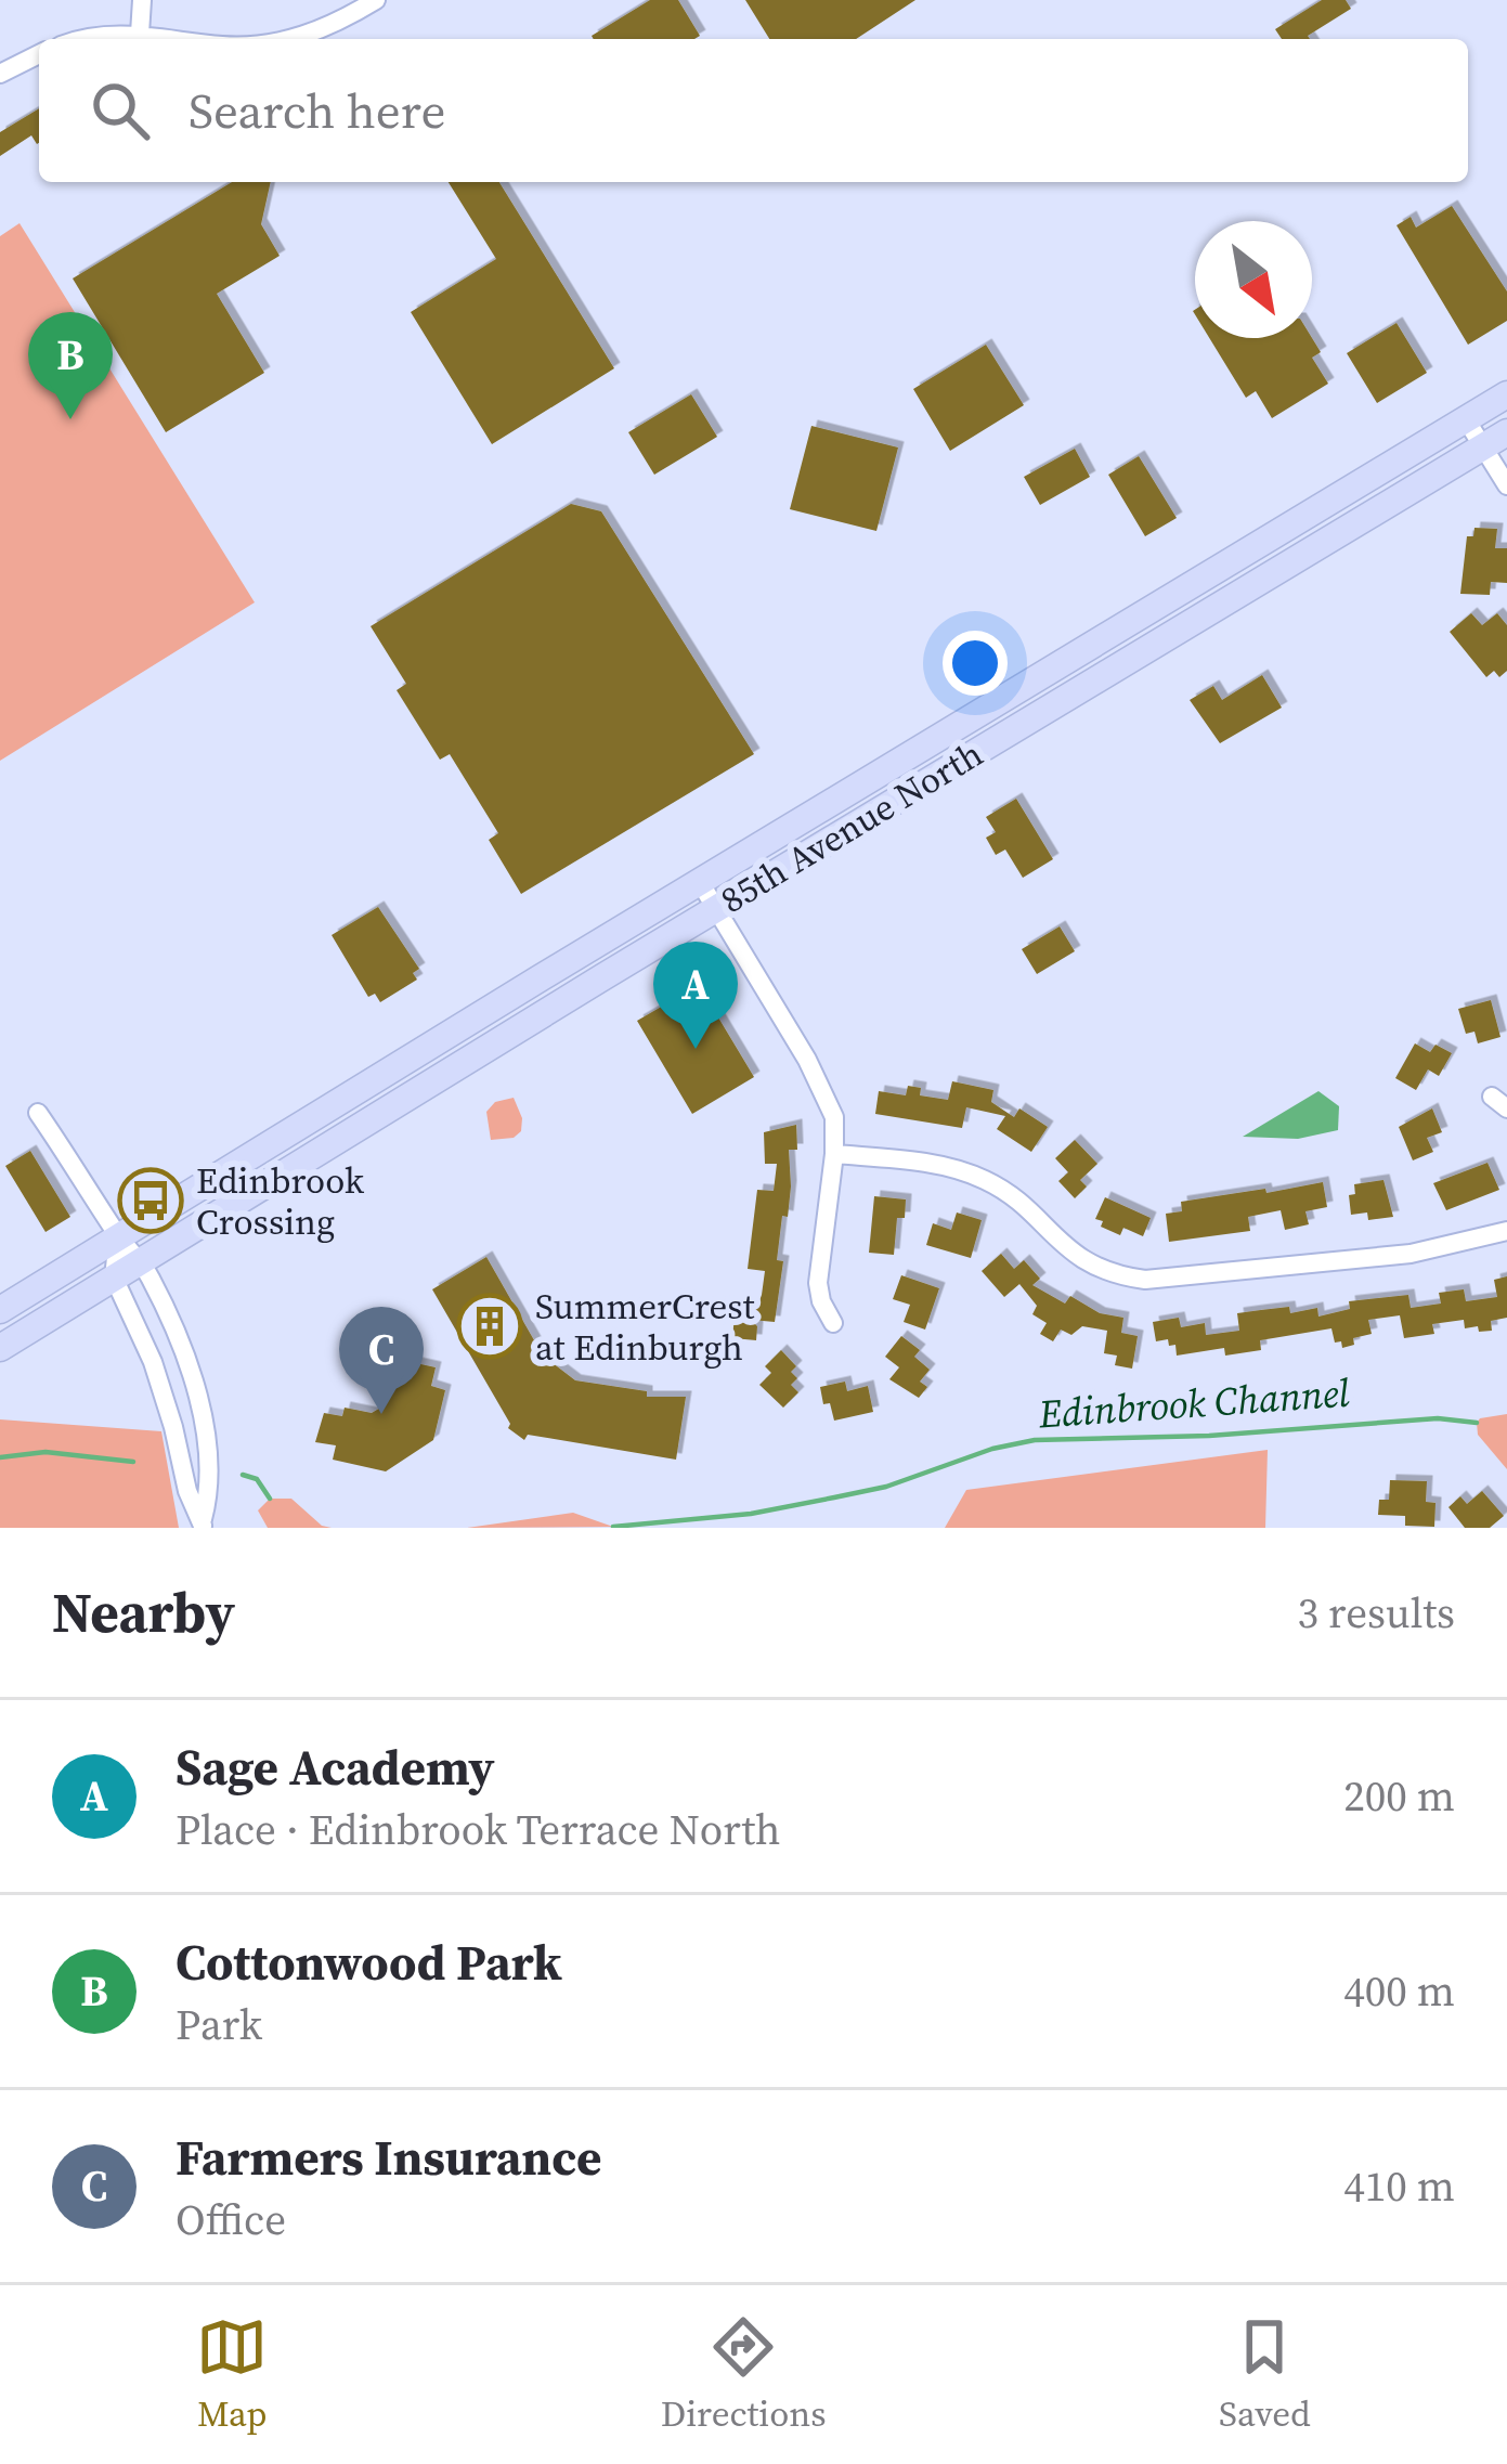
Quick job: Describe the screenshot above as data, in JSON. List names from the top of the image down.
{
  "streets": {
    "main road": ["85th Avenue North"]
  },
  "water": ["Edinbrook Channel"],
  "places": {
    "bus stop": ["Edinbrook Crossing"],
    "building": ["SummerCrest at Edinburgh"]
  },
  "north": "bottom right",
  "page": {
    "search": "Search here",
    "pins": ["B", "A", "C"],
    "heading": ["Nearby", "3 results"],
    "list": [
      {
        "mark": "A",
        "name": "Sage Academy",
        "note": "Place · Edinbrook Terrace North",
        "value": "200 m"
      },
      {
        "mark": "B",
        "name": "Cottonwood Park",
        "note": "Park",
        "value": "400 m"
      },
      {
        "mark": "C",
        "name": "Farmers Insurance",
        "note": "Office",
        "value": "410 m"
      }
    ],
    "nav": ["Map", "Directions", "Saved"]
  }
}
